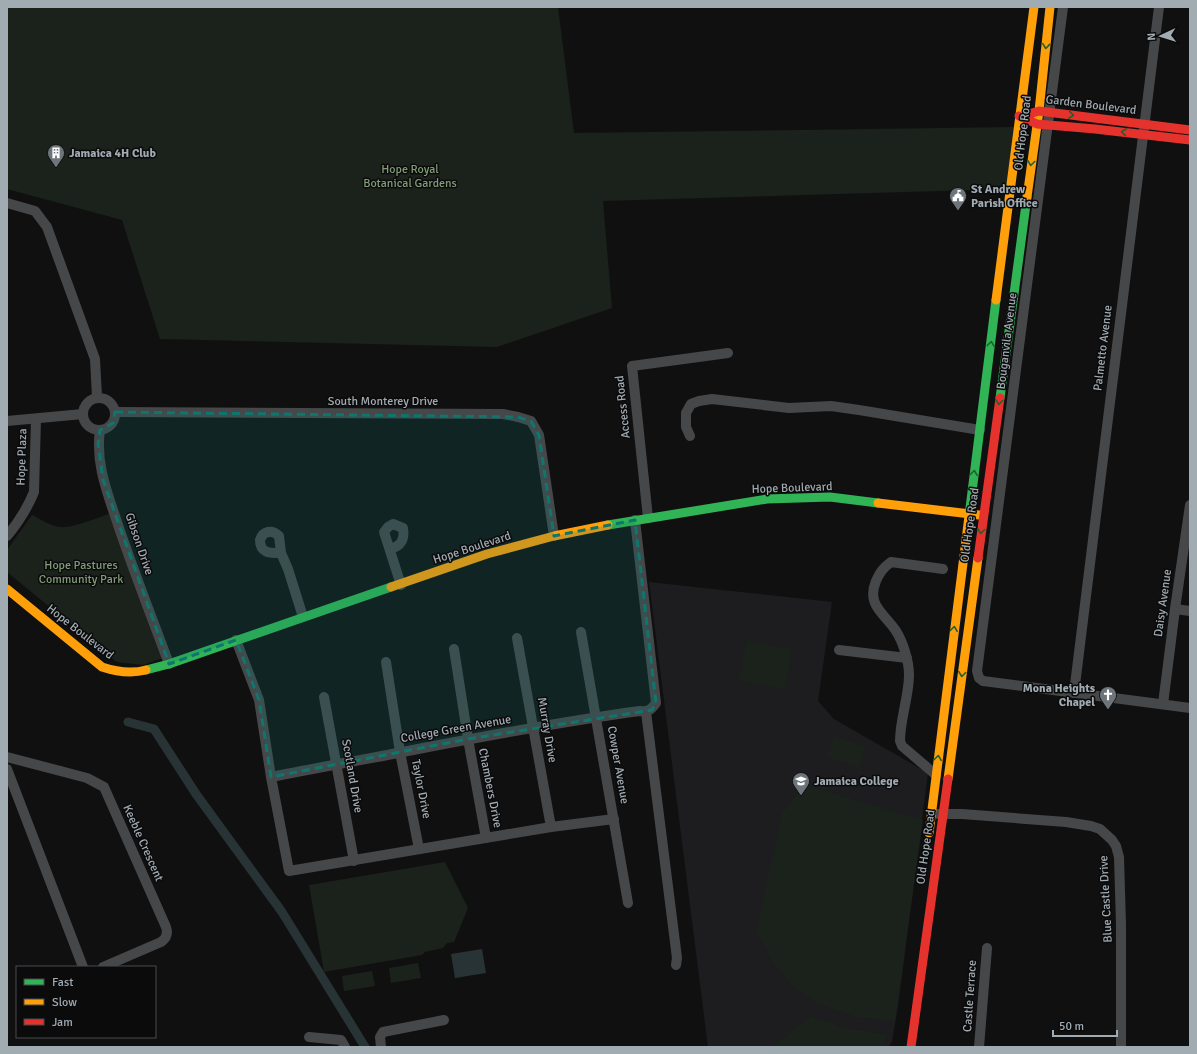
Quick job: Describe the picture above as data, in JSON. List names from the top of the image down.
{
  "streets": {
    "main road": ["Garden Boulevard", "Old Hope Road", "Hope Boulevard"],
    "street": [
      "Bouganvila Avenue",
      "Palmetto Avenue",
      "South Monterey Drive",
      "Access Road",
      "Hope Plaza",
      "Gibson Drive",
      "Daisy Avenue",
      "College Green Avenue",
      "Murray Drive",
      "Cowper Avenue",
      "Scotland Drive",
      "Chambers Drive",
      "Taylor Drive",
      "Keeble Crescent",
      "Blue Castle Drive",
      "Castle Terrace"
    ]
  },
  "crossings": [
    ["Garden Boulevard", "Old Hope Road"],
    ["Garden Boulevard", "Bouganvila Avenue"],
    ["Garden Boulevard", "Palmetto Avenue"],
    ["Old Hope Road", "Hope Boulevard"],
    ["Old Hope Road", "Blue Castle Drive"],
    ["Bouganvila Avenue", "Palmetto Avenue"],
    ["South Monterey Drive", "Hope Boulevard"],
    ["South Monterey Drive", "Gibson Drive"],
    ["Access Road", "Hope Boulevard"],
    ["Hope Boulevard", "Gibson Drive"],
    ["College Green Avenue", "Murray Drive"],
    ["College Green Avenue", "Cowper Avenue"],
    ["College Green Avenue", "Scotland Drive"],
    ["College Green Avenue", "Chambers Drive"],
    ["College Green Avenue", "Taylor Drive"]
  ],
  "parks": ["Hope Royal Botanical Gardens", "Hope Pastures Community Park"],
  "places": {
    "building": ["Jamaica 4H Club"],
    "public building": ["St Andrew Parish Office"],
    "church": ["Mona Heights Chapel"],
    "school or university": ["Jamaica College"]
  },
  "legend": ["Fast", "Slow", "Jam"],
  "scale_bar": "50 m",
  "north": "left"
}
